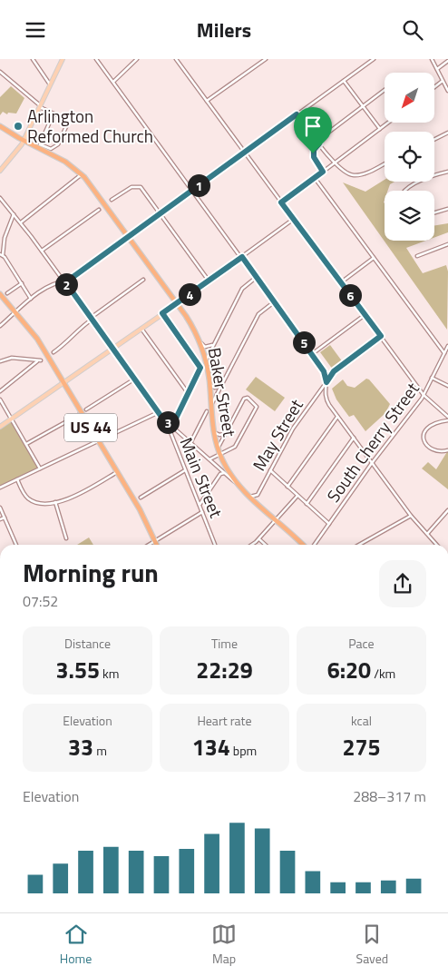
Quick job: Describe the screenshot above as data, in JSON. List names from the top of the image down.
{
  "streets": {
    "highway": ["Baker Street", "US 44"],
    "street": ["May Street", "South Cherry Street", "Main Street"]
  },
  "crossings": [
    ["Baker Street", "May Street"]
  ],
  "places": ["Arlington Reformed Church"],
  "north": "bottom left",
  "page": {
    "header": "Milers",
    "pins": [
      "1",
      "2",
      "4",
      "6",
      "5",
      "3"
    ],
    "heading": ["Morning run", "07:52"],
    "stats": [
      ["Distance", "3.55 km"],
      ["Time", "22:29"],
      ["Pace", "6:20 /km"],
      ["Elevation", "33 m"],
      ["Heart rate", "134 bpm"],
      ["kcal", "275"]
    ],
    "chart": ["Elevation", "288–317 m"],
    "tabs": ["Home", "Map", "Saved"]
  }
}
